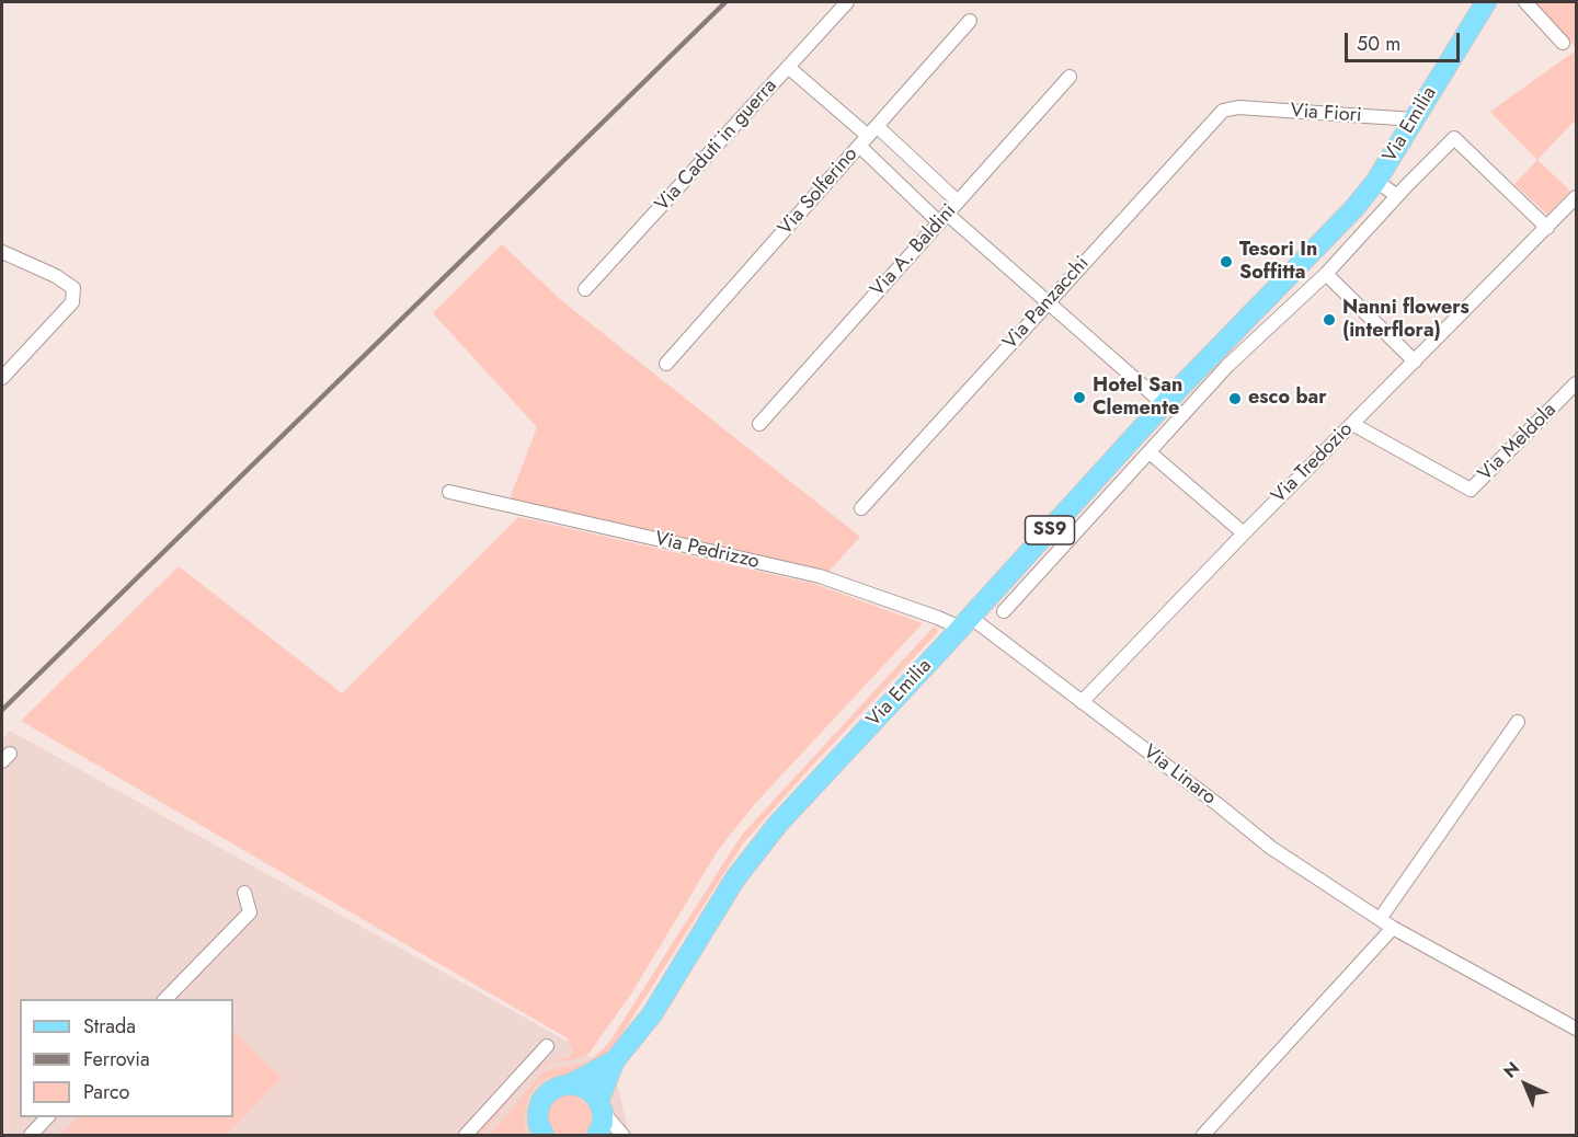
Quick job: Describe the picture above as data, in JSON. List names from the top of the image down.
{
  "streets": {
    "main road": ["Via Emilia", "SS9"],
    "street": [
      "Via Fiori",
      "Via Caduti in guerra",
      "Via Solferino",
      "Via A. Baldini",
      "Via Panzacchi",
      "Via Meldola",
      "Via Tredozio",
      "Via Pedrizzo",
      "Via Linaro"
    ]
  },
  "crossings": [
    ["Via Fiori", "Via Emilia"],
    ["Via Fiori", "Via Panzacchi"],
    ["Via Emilia", "Via Pedrizzo"],
    ["Via Emilia", "Via Linaro"],
    ["Via Meldola", "Via Tredozio"],
    ["Via Tredozio", "Via Linaro"],
    ["Via Pedrizzo", "Via Linaro"]
  ],
  "places": [
    "Tesori In Soffitta",
    "Nanni flowers (interflora)",
    "Hotel San Clemente",
    "esco bar"
  ],
  "legend": ["Strada", "Ferrovia", "Parco"],
  "scale_bar": "50 m",
  "north": "top left"
}
